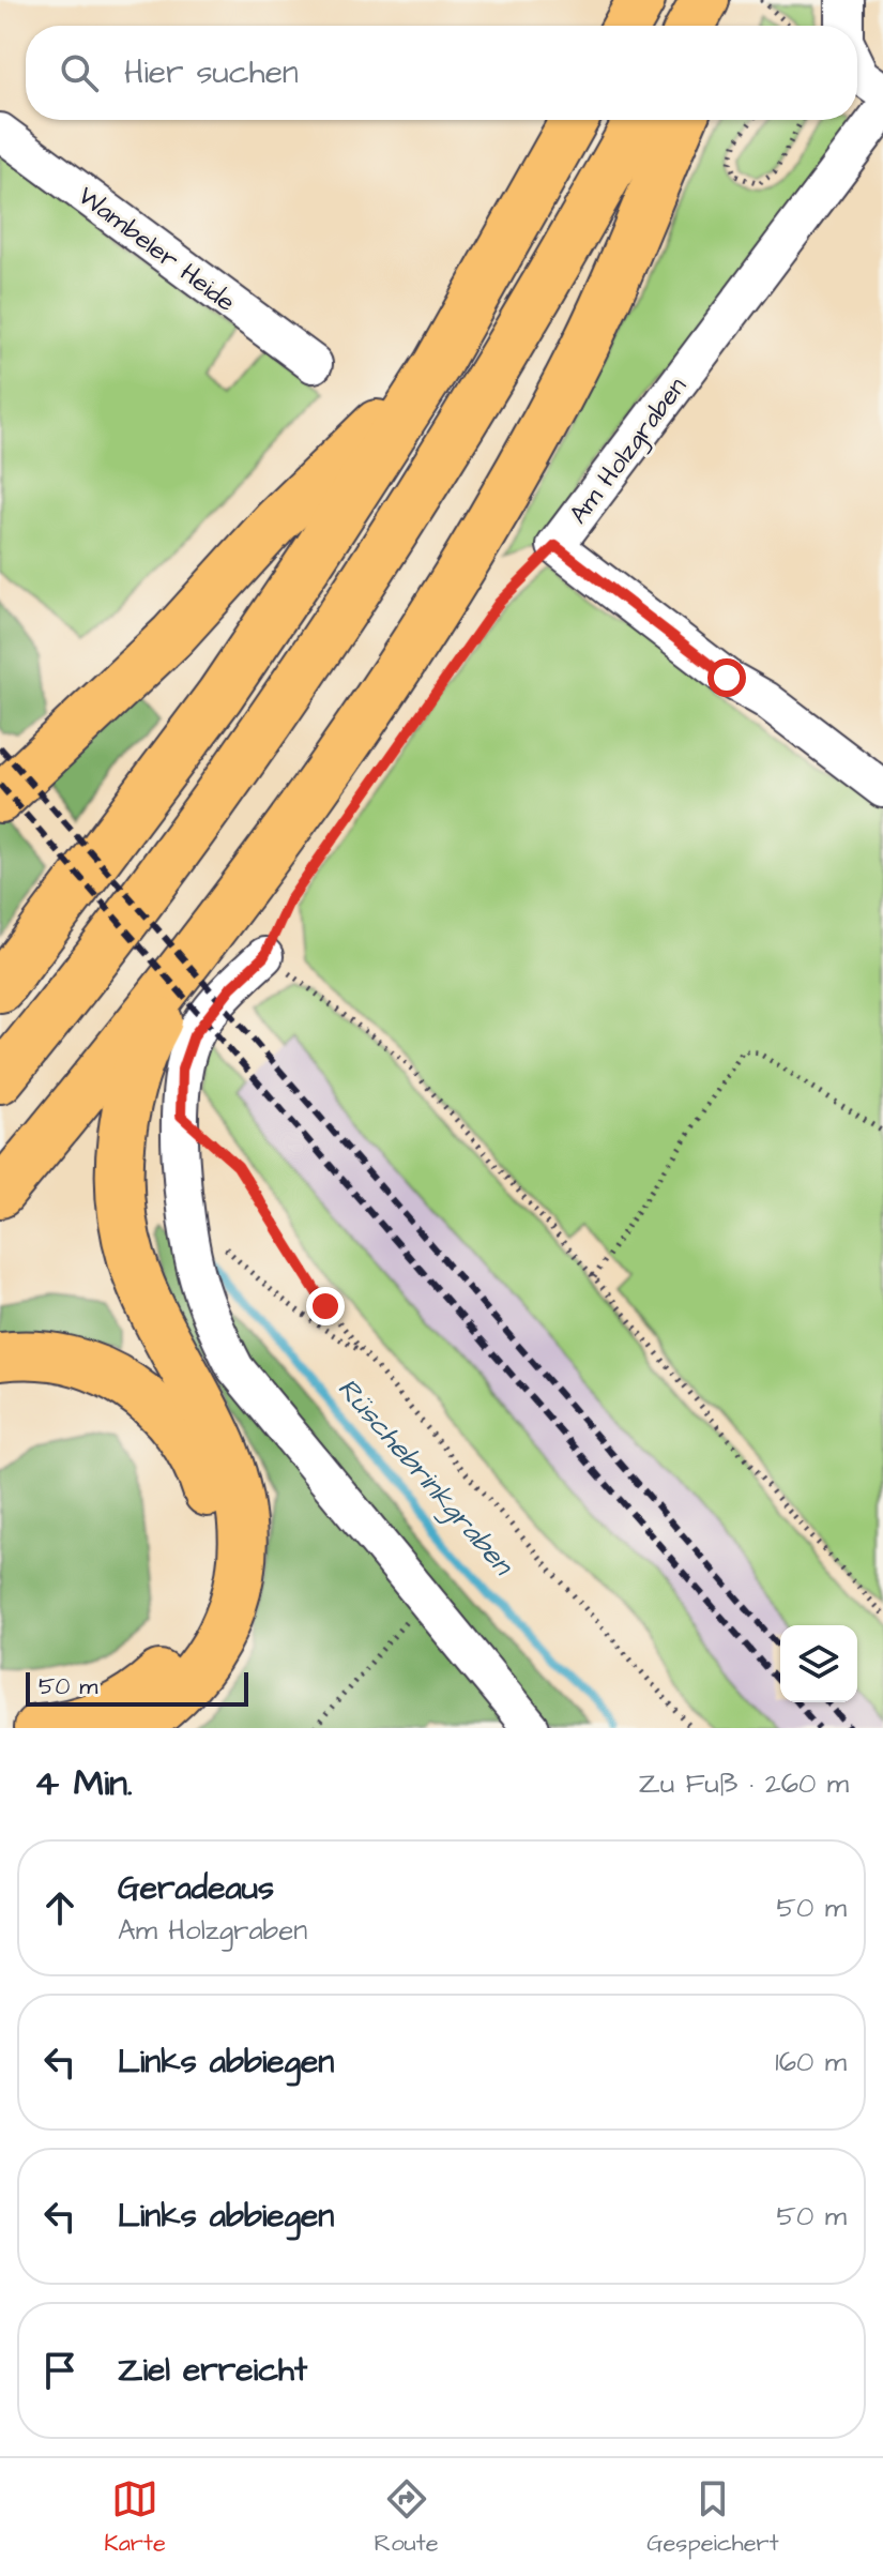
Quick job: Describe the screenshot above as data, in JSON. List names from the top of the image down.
{
  "streets": {
    "street": ["Wambeler Heide", "Am Holzgraben"]
  },
  "water": ["Rüschebrinkgraben"],
  "scale_bar": "50 m",
  "page": {
    "search": "Hier suchen",
    "scale": "50 m",
    "heading": ["4 Min.", "Zu Fuß · 260 m"],
    "list": [
      ["Geradeaus", "Am Holzgraben", "50 m"],
      ["Links abbiegen", "160 m"],
      ["Links abbiegen", "50 m"],
      "Ziel erreicht"
    ],
    "nav": ["Karte", "Route", "Gespeichert"]
  }
}
